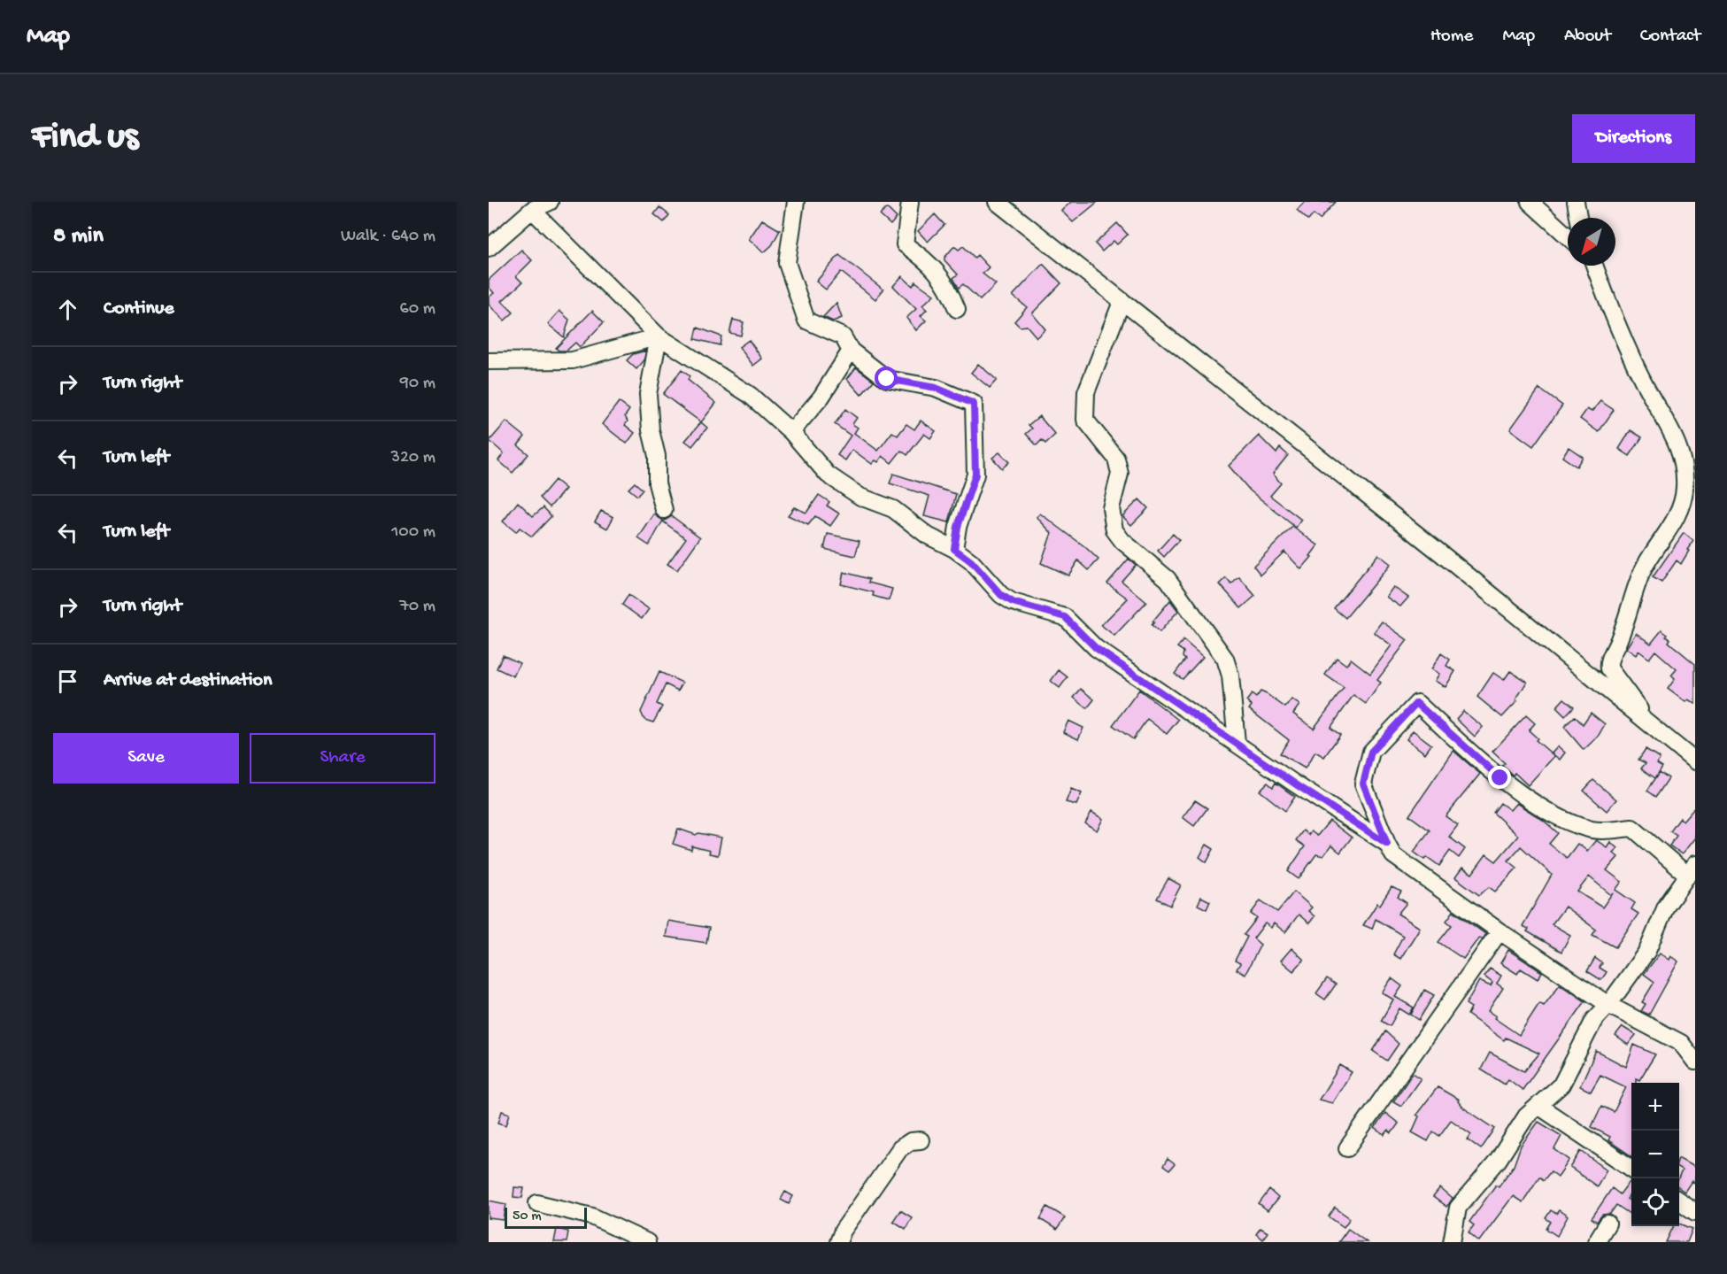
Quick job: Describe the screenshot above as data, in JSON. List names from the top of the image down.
{
  "scale_bar": "50 m",
  "north": "bottom left",
  "page": {
    "header": "Map",
    "nav": [
      "Home",
      "Map",
      "About",
      "Contact"
    ],
    "buttons": [
      "Directions",
      ["Save", "Share"]
    ],
    "title": "Find us",
    "heading": ["8 min", "Walk · 640 m"],
    "list": [
      ["Continue", "60 m"],
      ["Turn right", "90 m"],
      ["Turn left", "320 m"],
      ["Turn left", "100 m"],
      ["Turn right", "70 m"],
      "Arrive at destination"
    ],
    "map_buttons": ["+", "−"],
    "scale": "50 m"
  }
}
